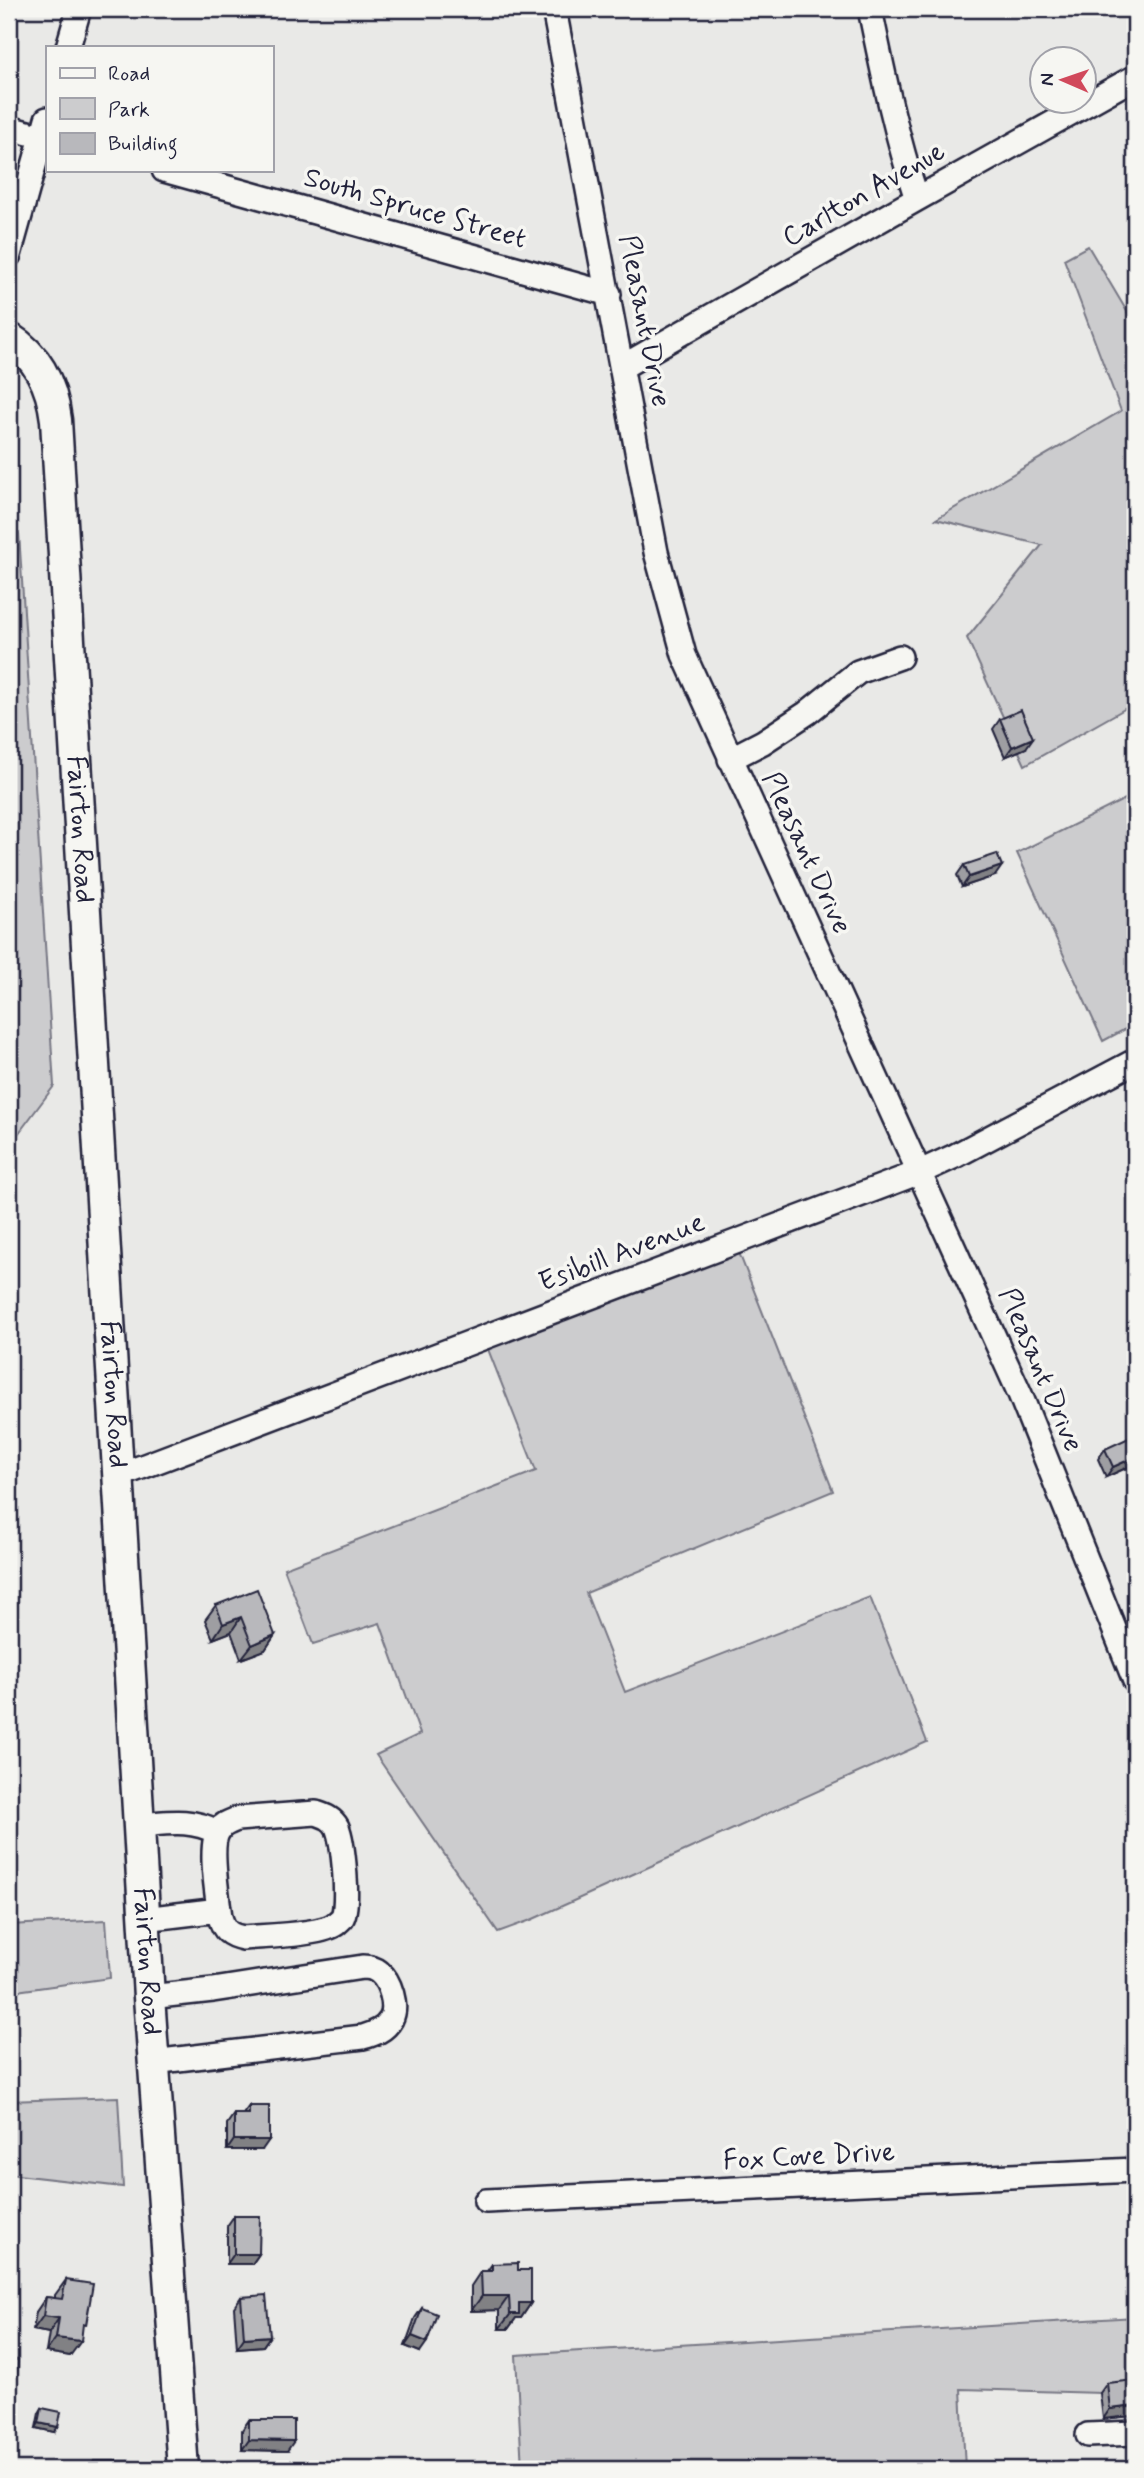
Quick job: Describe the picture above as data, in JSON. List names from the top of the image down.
{
  "streets": {
    "main road": ["Fairton Road"],
    "street": [
      "Carlton Avenue",
      "South Spruce Street",
      "Pleasant Drive",
      "Esibill Avenue",
      "Fox Cove Drive"
    ]
  },
  "crossings": [
    ["Carlton Avenue", "Pleasant Drive"],
    ["South Spruce Street", "Pleasant Drive"],
    ["Pleasant Drive", "Esibill Avenue"],
    ["Fairton Road", "Esibill Avenue"]
  ],
  "legend": ["Road", "Park", "Building"],
  "north": "left"
}
